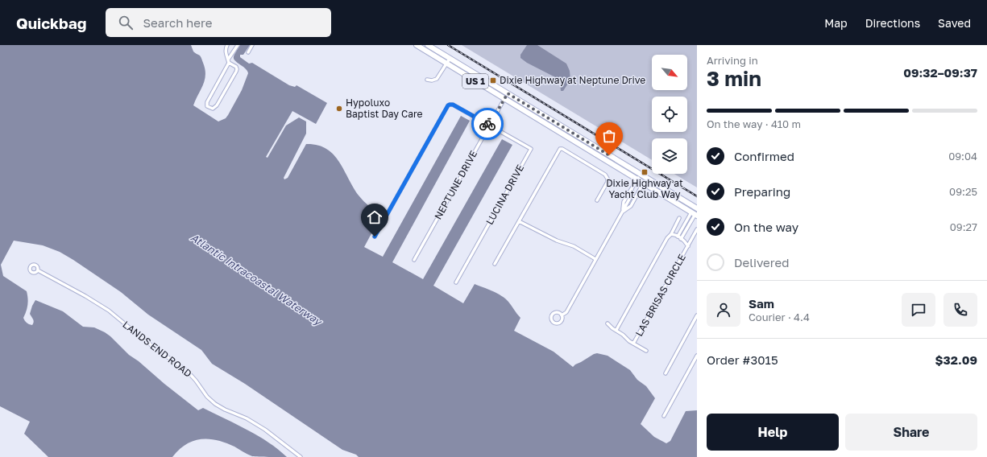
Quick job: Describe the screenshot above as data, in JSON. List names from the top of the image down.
{
  "streets": {
    "main road": ["US 1"],
    "street": [
      "NEPTUNE DRIVE",
      "LUCINA DRIVE",
      "LAS BRISAS CIRCLE",
      "LANDS END ROAD"
    ]
  },
  "crossings": [
    ["US 1", "NEPTUNE DRIVE"],
    ["US 1", "LAS BRISAS CIRCLE"],
    ["NEPTUNE DRIVE", "LUCINA DRIVE"]
  ],
  "water": ["Atlantic Intracoastal Waterway"],
  "places": {
    "transit": ["Dixie Highway at Neptune Drive", "Dixie Highway at Yacht Club Way"],
    "other": ["Hypoluxo Baptist Day Care"]
  },
  "north": "bottom right",
  "page": {
    "header": "Quickbag",
    "search": "Search here",
    "nav": ["Map", "Directions", "Saved"],
    "heading": ["3 min", "Arriving in", "09:32–09:37"],
    "panel": [
      "Sam",
      "Courier · 4.4",
      "Order #3015",
      "$32.09"
    ],
    "bar": "On the way · 410 m",
    "list": [
      ["Confirmed", "09:04"],
      ["Preparing", "09:25"],
      ["On the way", "09:27"],
      "Delivered"
    ],
    "buttons": ["Help", "Share"]
  }
}
